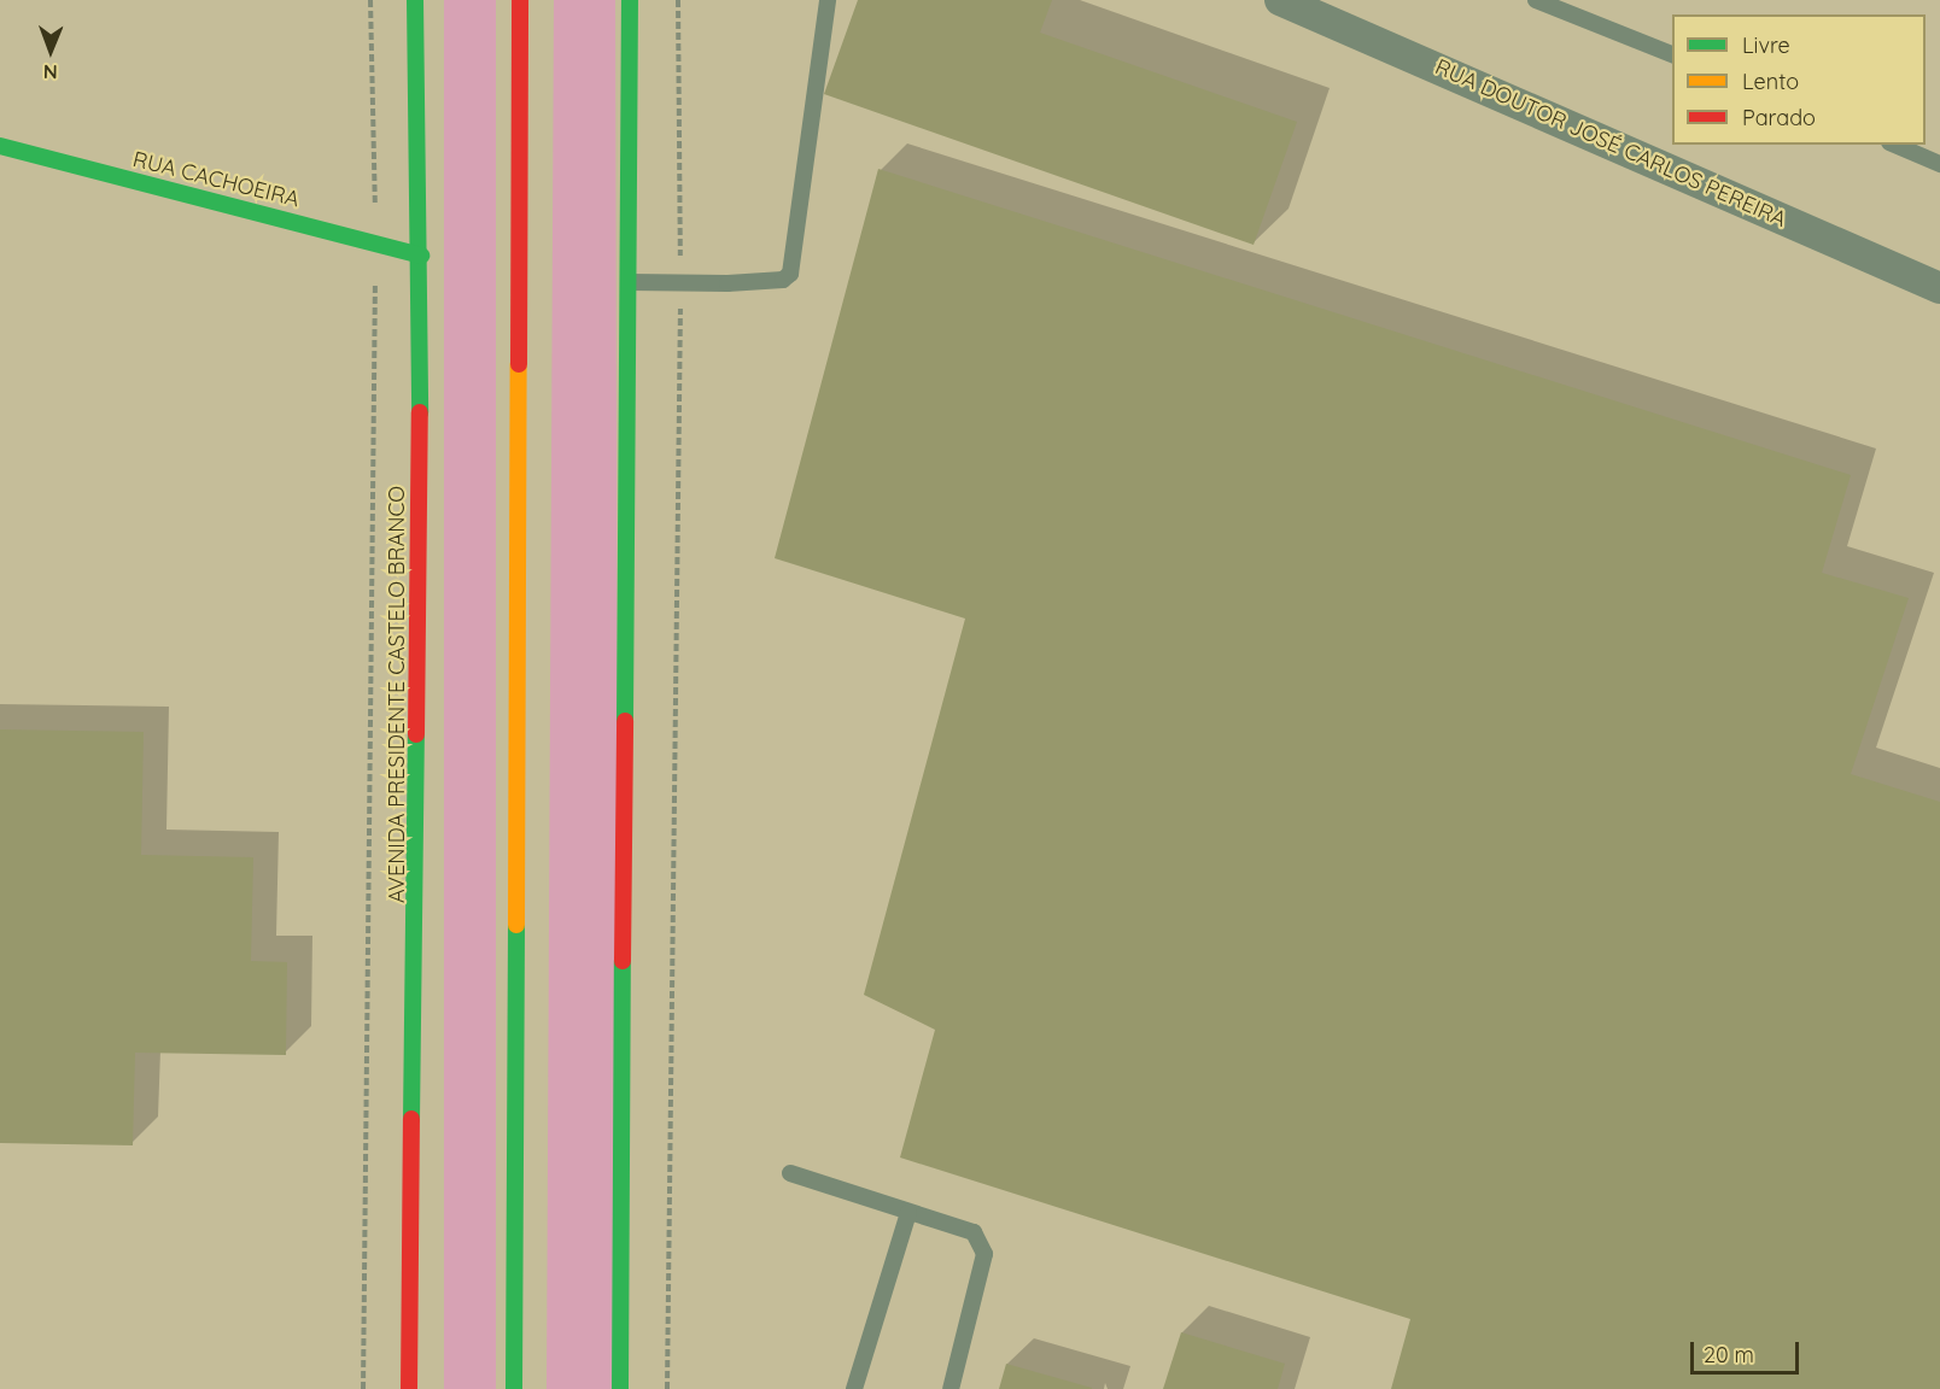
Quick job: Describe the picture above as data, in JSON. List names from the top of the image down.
{
  "streets": {
    "main road": ["RUA CACHOEIRA", "AVENIDA PRESIDENTE CASTELO BRANCO"],
    "street": ["RUA DOUTOR JOSÉ CARLOS PEREIRA"]
  },
  "crossings": [
    ["RUA CACHOEIRA", "AVENIDA PRESIDENTE CASTELO BRANCO"]
  ],
  "legend": ["Livre", "Lento", "Parado"],
  "scale_bar": "20 m",
  "north": "bottom"
}
